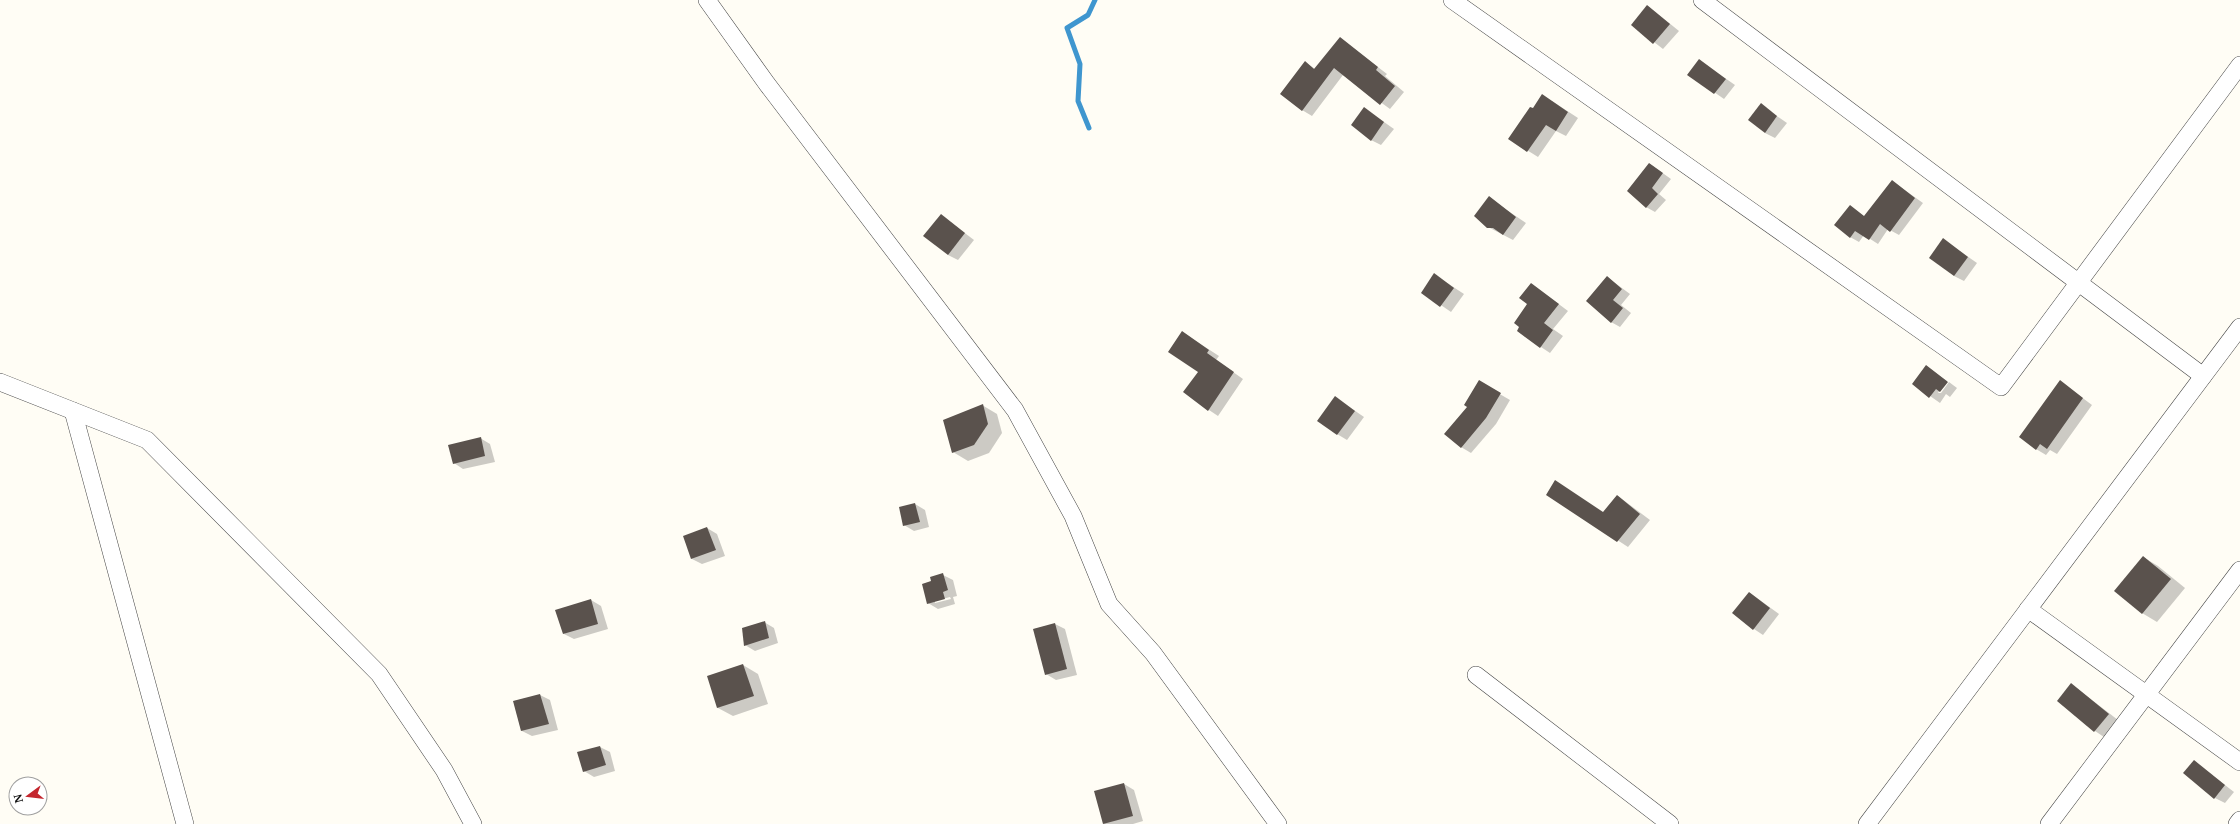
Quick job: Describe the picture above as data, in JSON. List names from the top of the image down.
{
  "north": "left"
}
